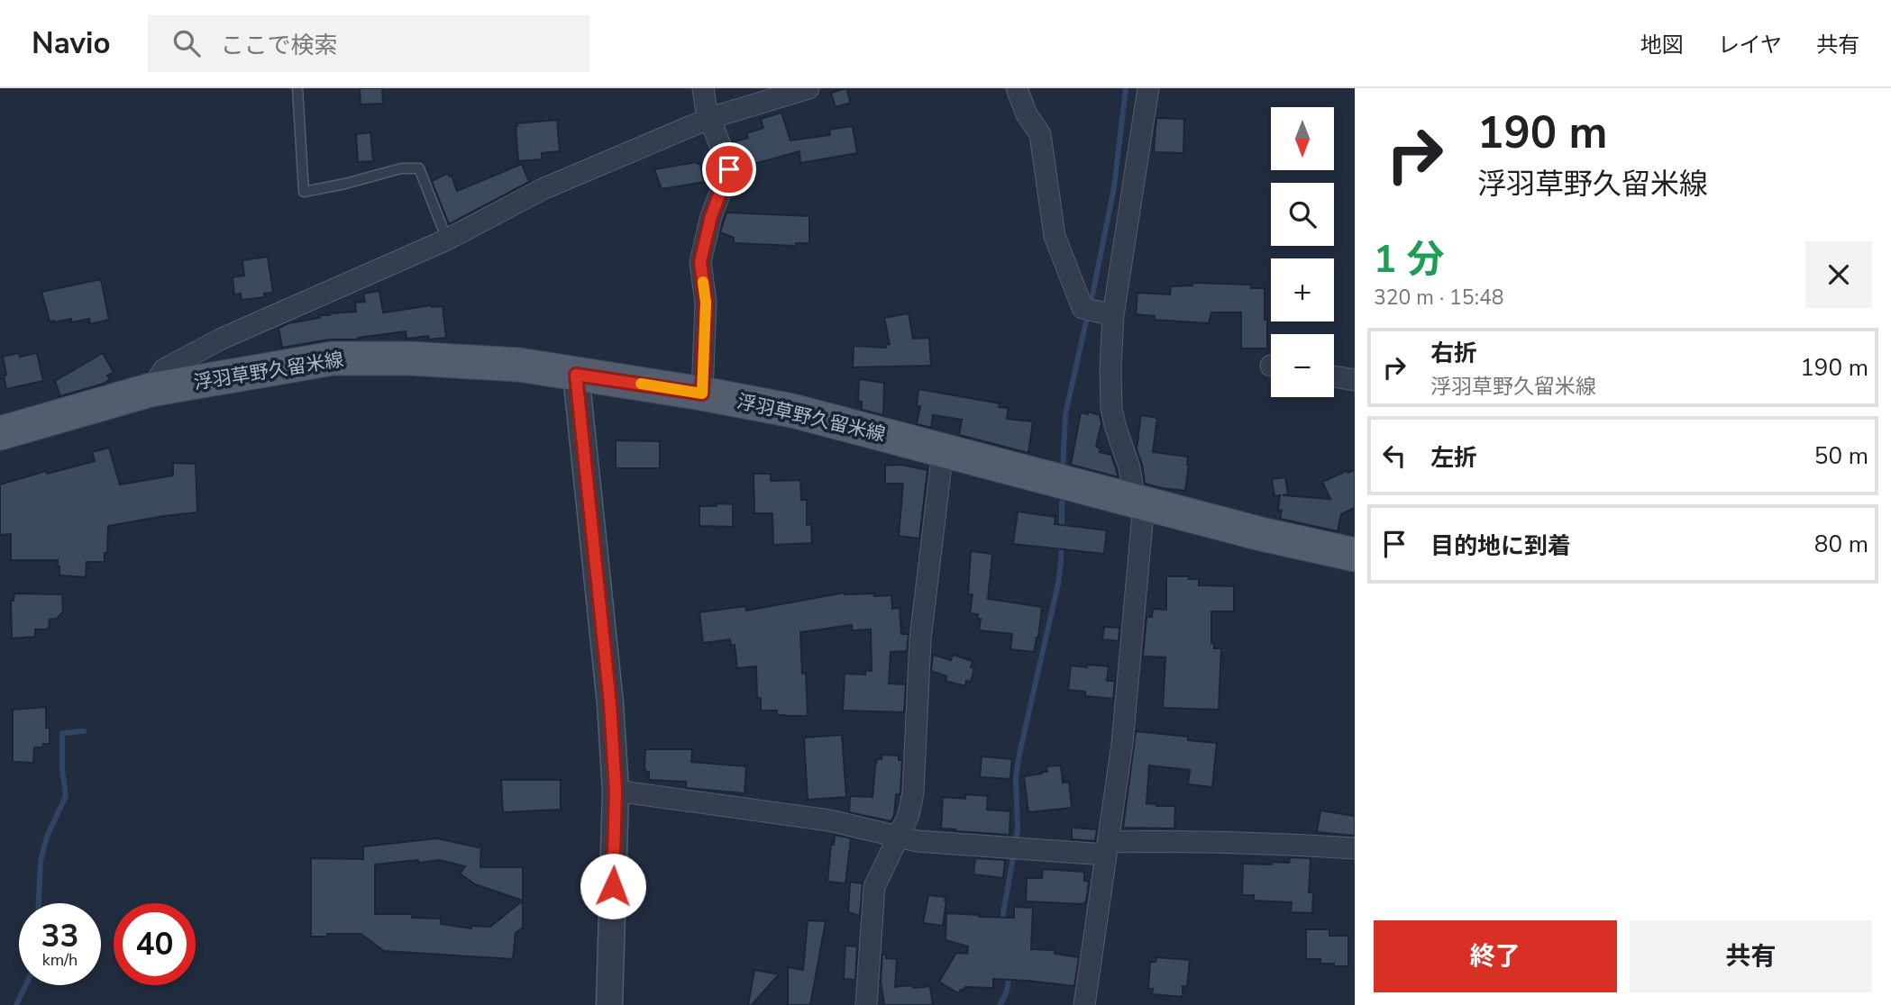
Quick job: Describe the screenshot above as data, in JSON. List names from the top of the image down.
{
  "streets": {
    "main road": ["浮羽草野久留米線"]
  },
  "north": "bottom",
  "page": {
    "header": "Navio",
    "search": "ここで検索",
    "nav": ["地図", "レイヤ", "共有"],
    "turn": ["190 m", "浮羽草野久留米線"],
    "map_buttons": ["+", "−"],
    "heading": ["1 分", "320 m · 15:48"],
    "list": [
      {
        "name": "右折",
        "note": "浮羽草野久留米線",
        "value": "190 m"
      },
      {
        "name": "左折",
        "value": "50 m"
      },
      {
        "name": "目的地に到着",
        "value": "80 m"
      }
    ],
    "speed": "33 km/h",
    "limit": "40",
    "buttons": ["終了", "共有"]
  }
}
